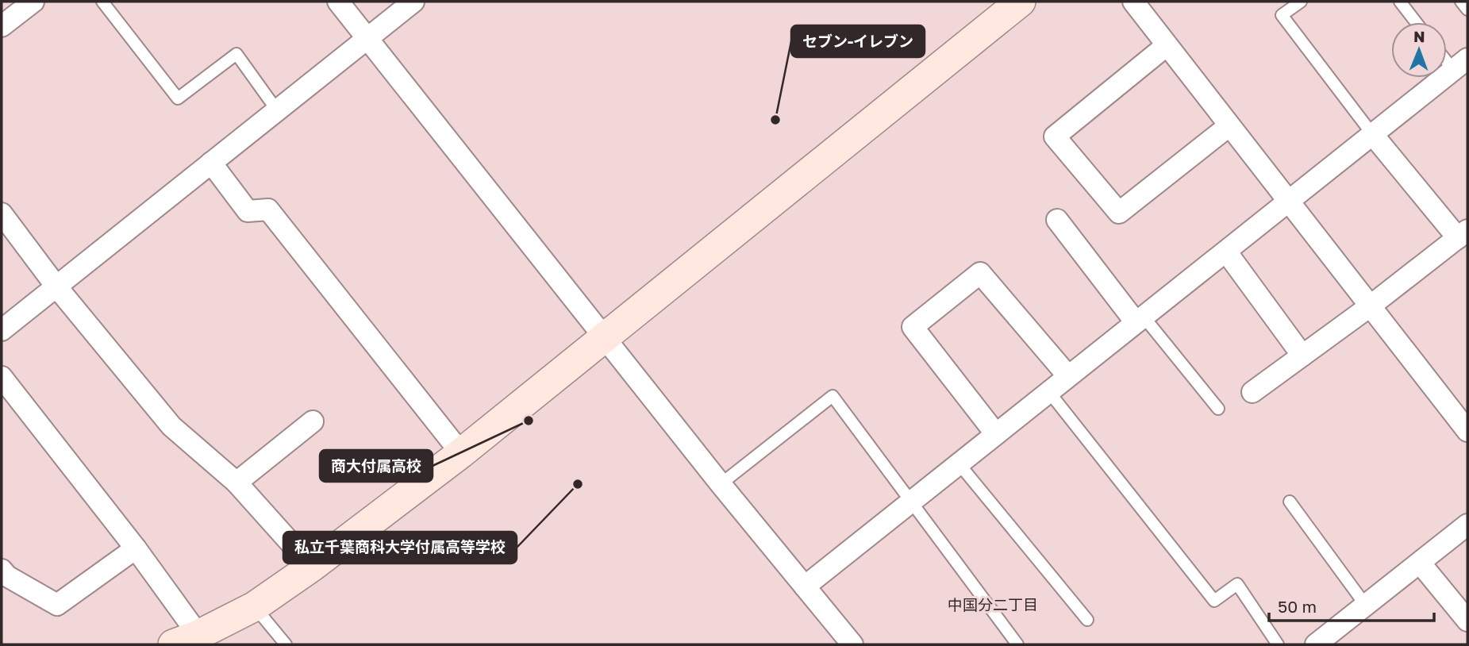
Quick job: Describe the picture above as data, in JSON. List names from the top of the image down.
{
  "districts": ["中国分二丁目"],
  "places": ["セブン-イレブン", "商大付属高校", "私立千葉商科大学付属高等学校"],
  "scale_bar": "50 m",
  "north": "top"
}
